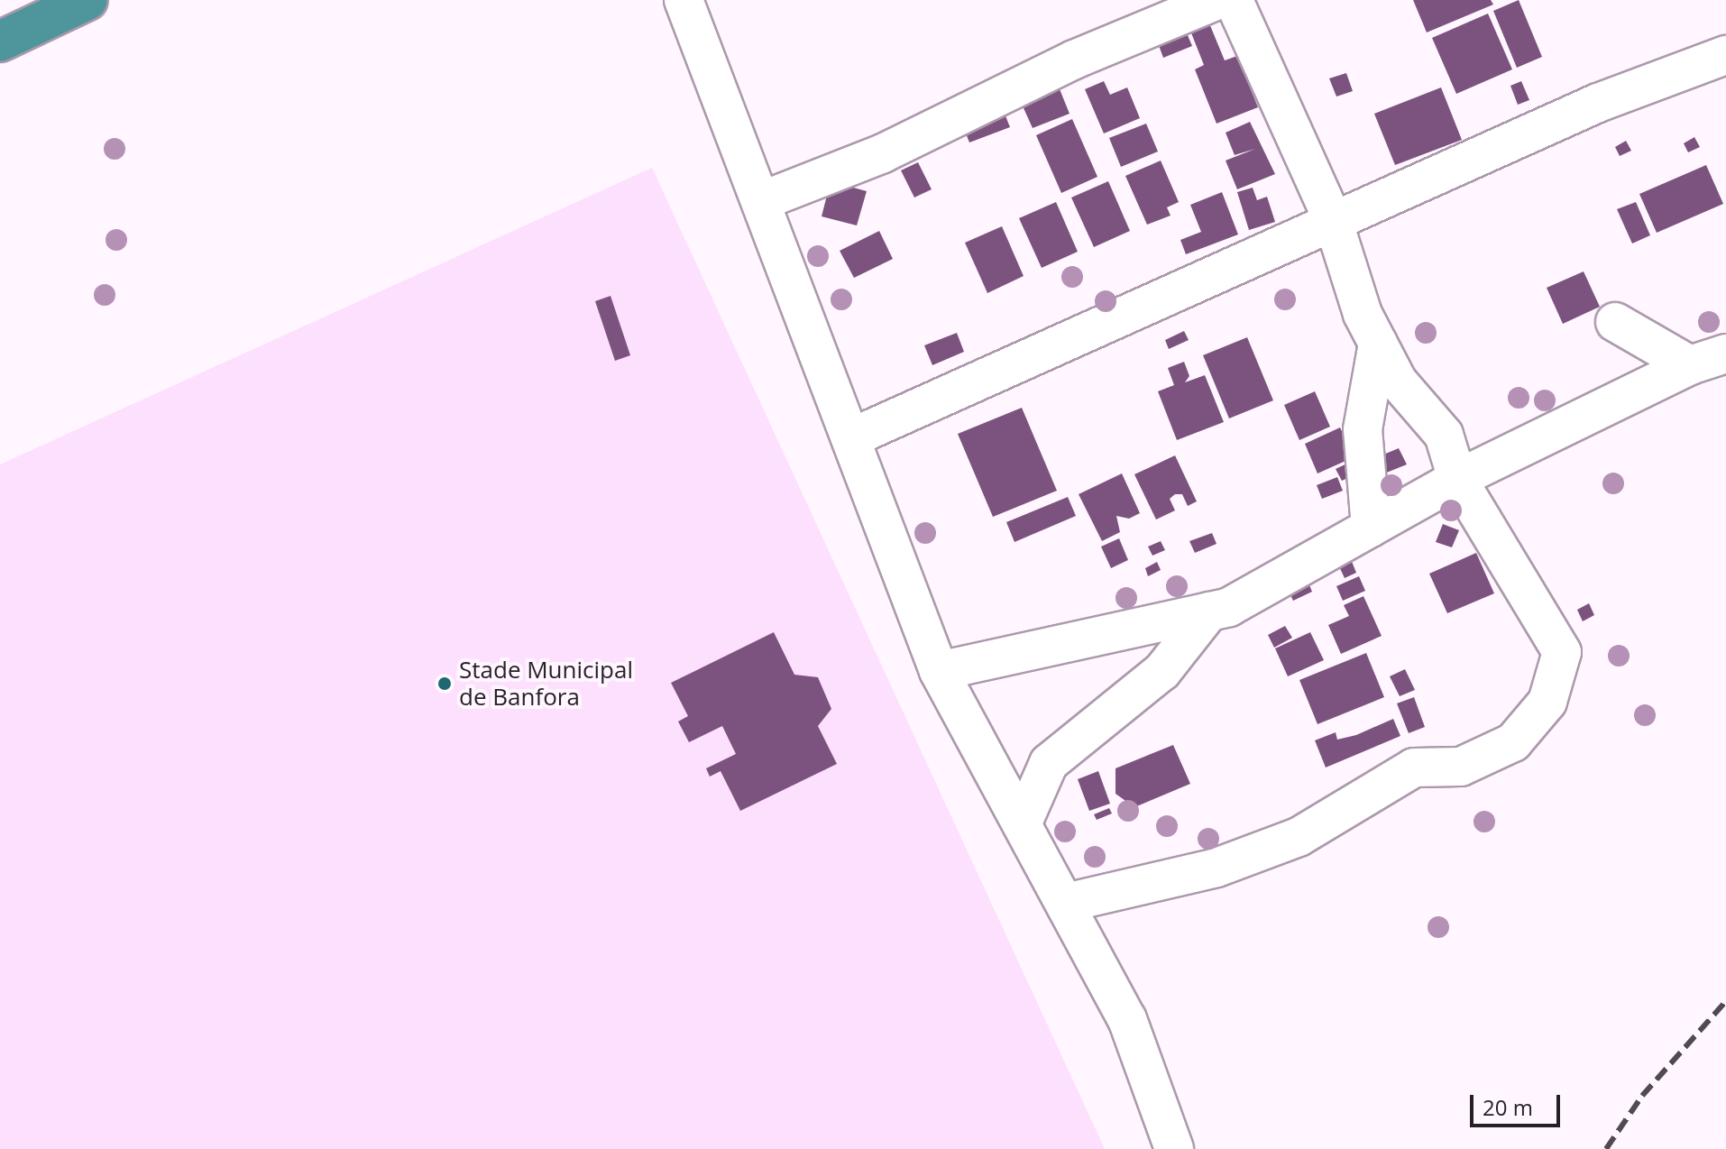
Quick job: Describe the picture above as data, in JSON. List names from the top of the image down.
{
  "places": ["Stade Municipal de Banfora"],
  "scale_bar": "20 m"
}
